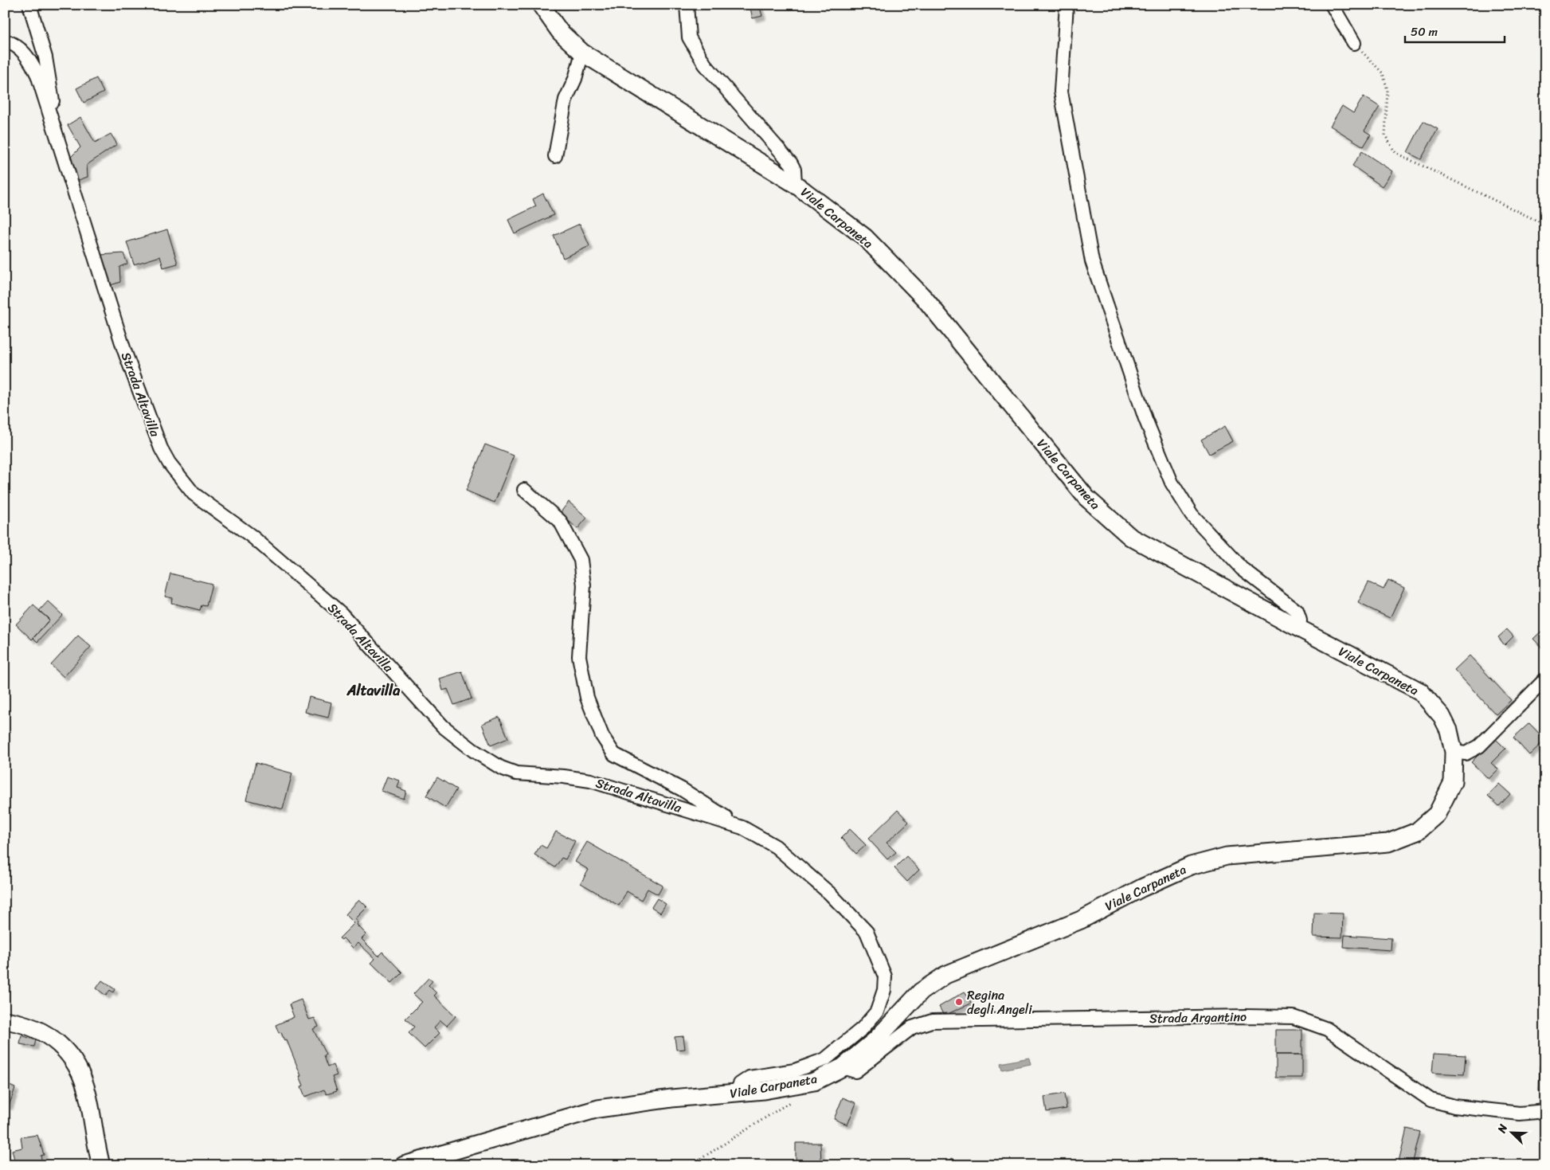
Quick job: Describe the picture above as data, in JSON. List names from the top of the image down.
{
  "streets": {
    "main road": ["Viale Carpaneta"],
    "street": ["Strada Altavilla", "Strada Argantino"]
  },
  "crossings": [
    ["Viale Carpaneta", "Strada Altavilla"],
    ["Viale Carpaneta", "Strada Argantino"]
  ],
  "districts": ["Altavilla"],
  "places": ["Regina degli Angeli"],
  "scale_bar": "50 m",
  "north": "top left"
}
